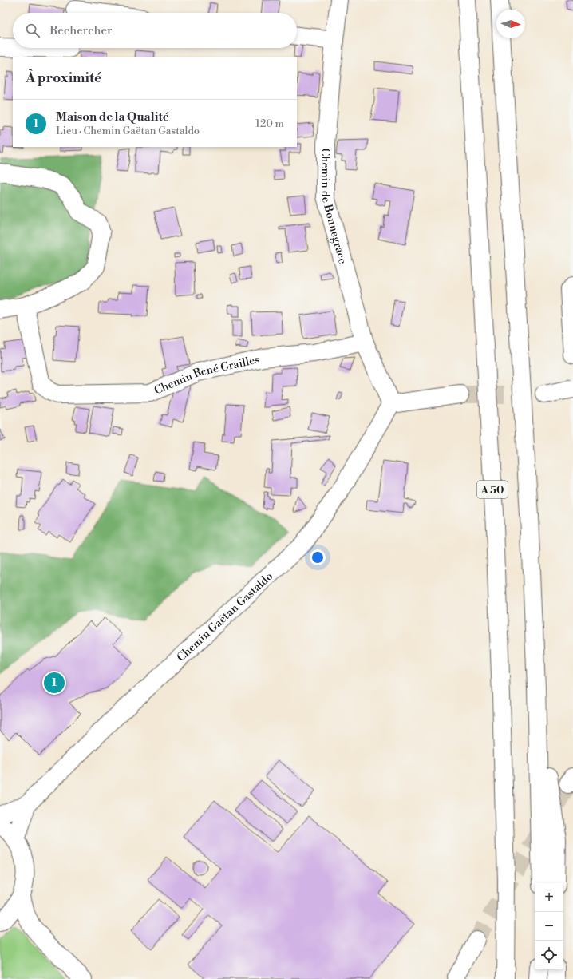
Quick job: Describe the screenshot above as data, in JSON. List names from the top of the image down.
{
  "streets": {
    "main road": [
      "Chemin de Bonnegrace",
      "Chemin René Grailles",
      "A 50",
      "Chemin Gaëtan Gastaldo"
    ]
  },
  "crossings": [
    ["Chemin de Bonnegrace", "Chemin René Grailles"],
    ["Chemin de Bonnegrace", "Chemin Gaëtan Gastaldo"]
  ],
  "north": "right",
  "page": {
    "search": "Rechercher",
    "heading": "À proximité",
    "list": [
      {
        "mark": "1",
        "name": "Maison de la Qualité",
        "note": "Lieu · Chemin Gaëtan Gastaldo",
        "value": "120 m"
      }
    ],
    "pins": "1",
    "map_buttons": ["+", "−"]
  }
}
